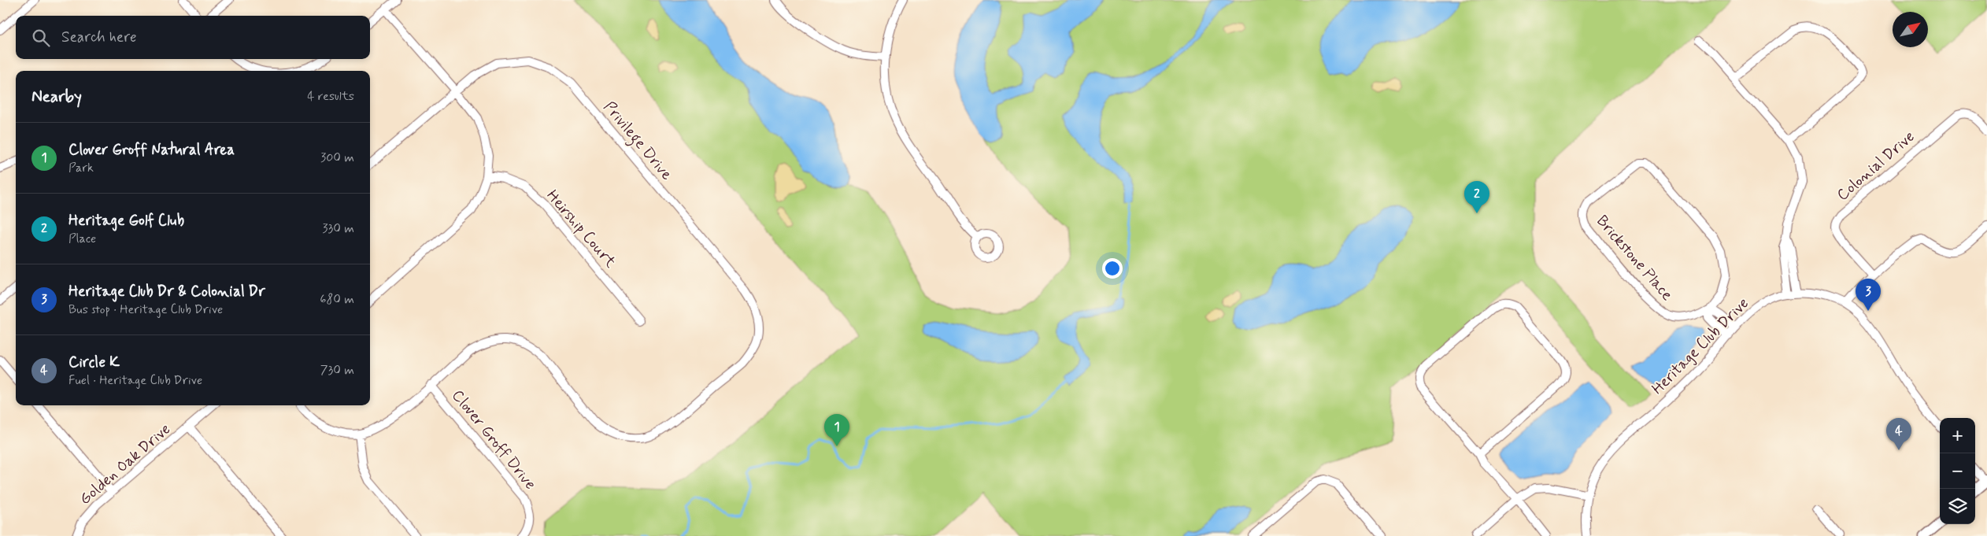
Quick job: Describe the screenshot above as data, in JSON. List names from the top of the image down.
{
  "streets": {
    "street": [
      "Privilege Drive",
      "Colonial Drive",
      "Heirship Court",
      "Brickstone Place",
      "Heritage Club Drive",
      "Clover Groff Drive",
      "Golden Oak Drive"
    ]
  },
  "crossings": [
    ["Privilege Drive", "Clover Groff Drive"]
  ],
  "north": "top right",
  "page": {
    "search": "Search here",
    "heading": ["Nearby", "4 results"],
    "list": [
      {
        "mark": "1",
        "name": "Clover Groff Natural Area",
        "note": "Park",
        "value": "300 m"
      },
      {
        "mark": "2",
        "name": "Heritage Golf Club",
        "note": "Place",
        "value": "330 m"
      },
      {
        "mark": "3",
        "name": "Heritage Club Dr & Colonial Dr",
        "note": "Bus stop · Heritage Club Drive",
        "value": "680 m"
      },
      {
        "mark": "4",
        "name": "Circle K",
        "note": "Fuel · Heritage Club Drive",
        "value": "730 m"
      }
    ],
    "pins": [
      "2",
      "3",
      "1",
      "4"
    ],
    "map_buttons": ["+", "−"]
  }
}
